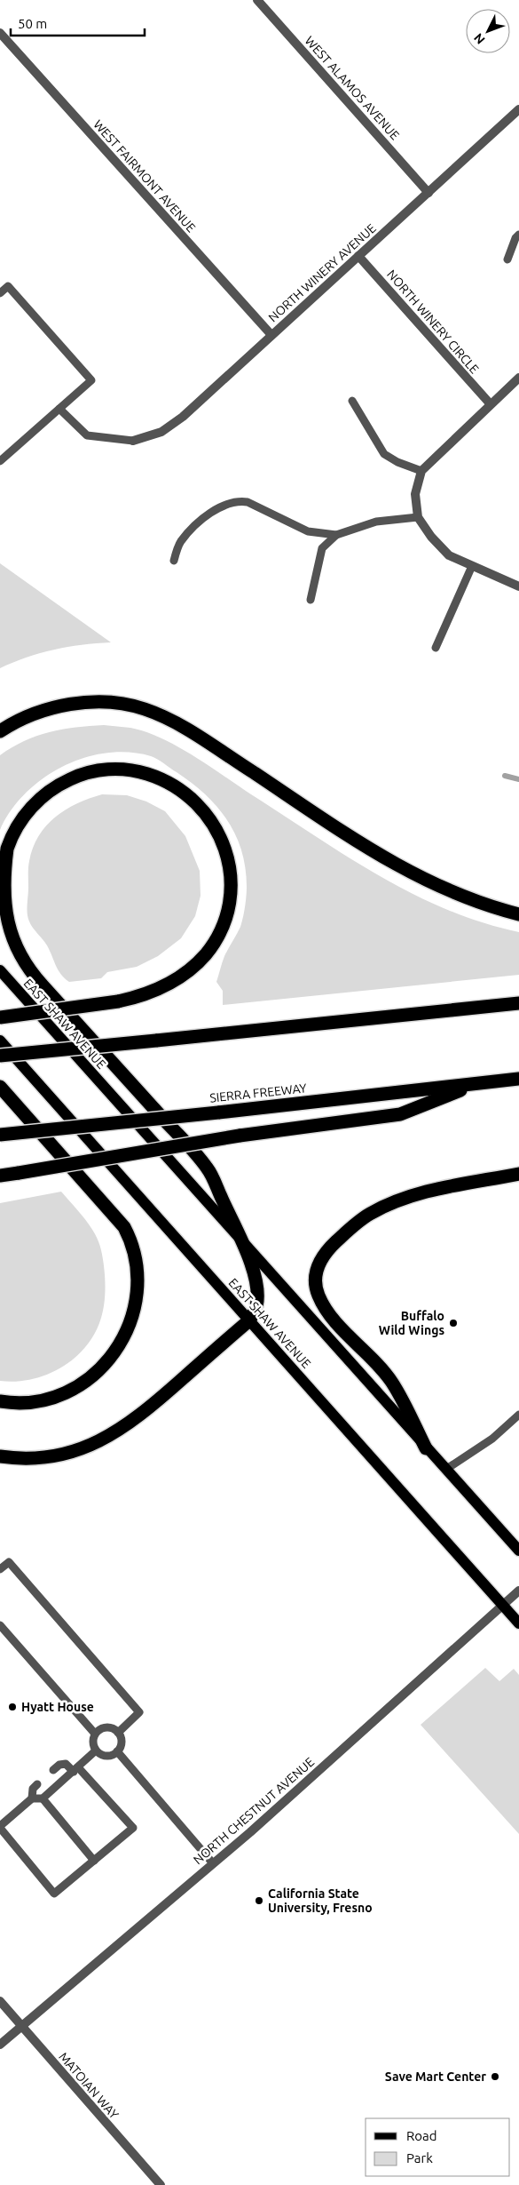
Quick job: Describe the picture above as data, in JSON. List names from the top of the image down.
{
  "streets": {
    "highway": ["SIERRA FREEWAY"],
    "main road": ["EAST SHAW AVENUE"],
    "street": [
      "WEST ALAMOS AVENUE",
      "WEST FAIRMONT AVENUE",
      "NORTH WINERY AVENUE",
      "NORTH WINERY CIRCLE",
      "NORTH CHESTNUT AVENUE",
      "MATOIAN WAY"
    ]
  },
  "crossings": [
    ["WEST ALAMOS AVENUE", "NORTH WINERY AVENUE"],
    ["WEST FAIRMONT AVENUE", "NORTH WINERY AVENUE"],
    ["NORTH WINERY AVENUE", "NORTH WINERY CIRCLE"],
    ["EAST SHAW AVENUE", "NORTH CHESTNUT AVENUE"],
    ["NORTH CHESTNUT AVENUE", "MATOIAN WAY"]
  ],
  "places": [
    "Buffalo Wild Wings",
    "Hyatt House",
    "California State University, Fresno",
    "Save Mart Center"
  ],
  "legend": ["Road", "Park"],
  "scale_bar": "50 m",
  "north": "bottom left"
}
